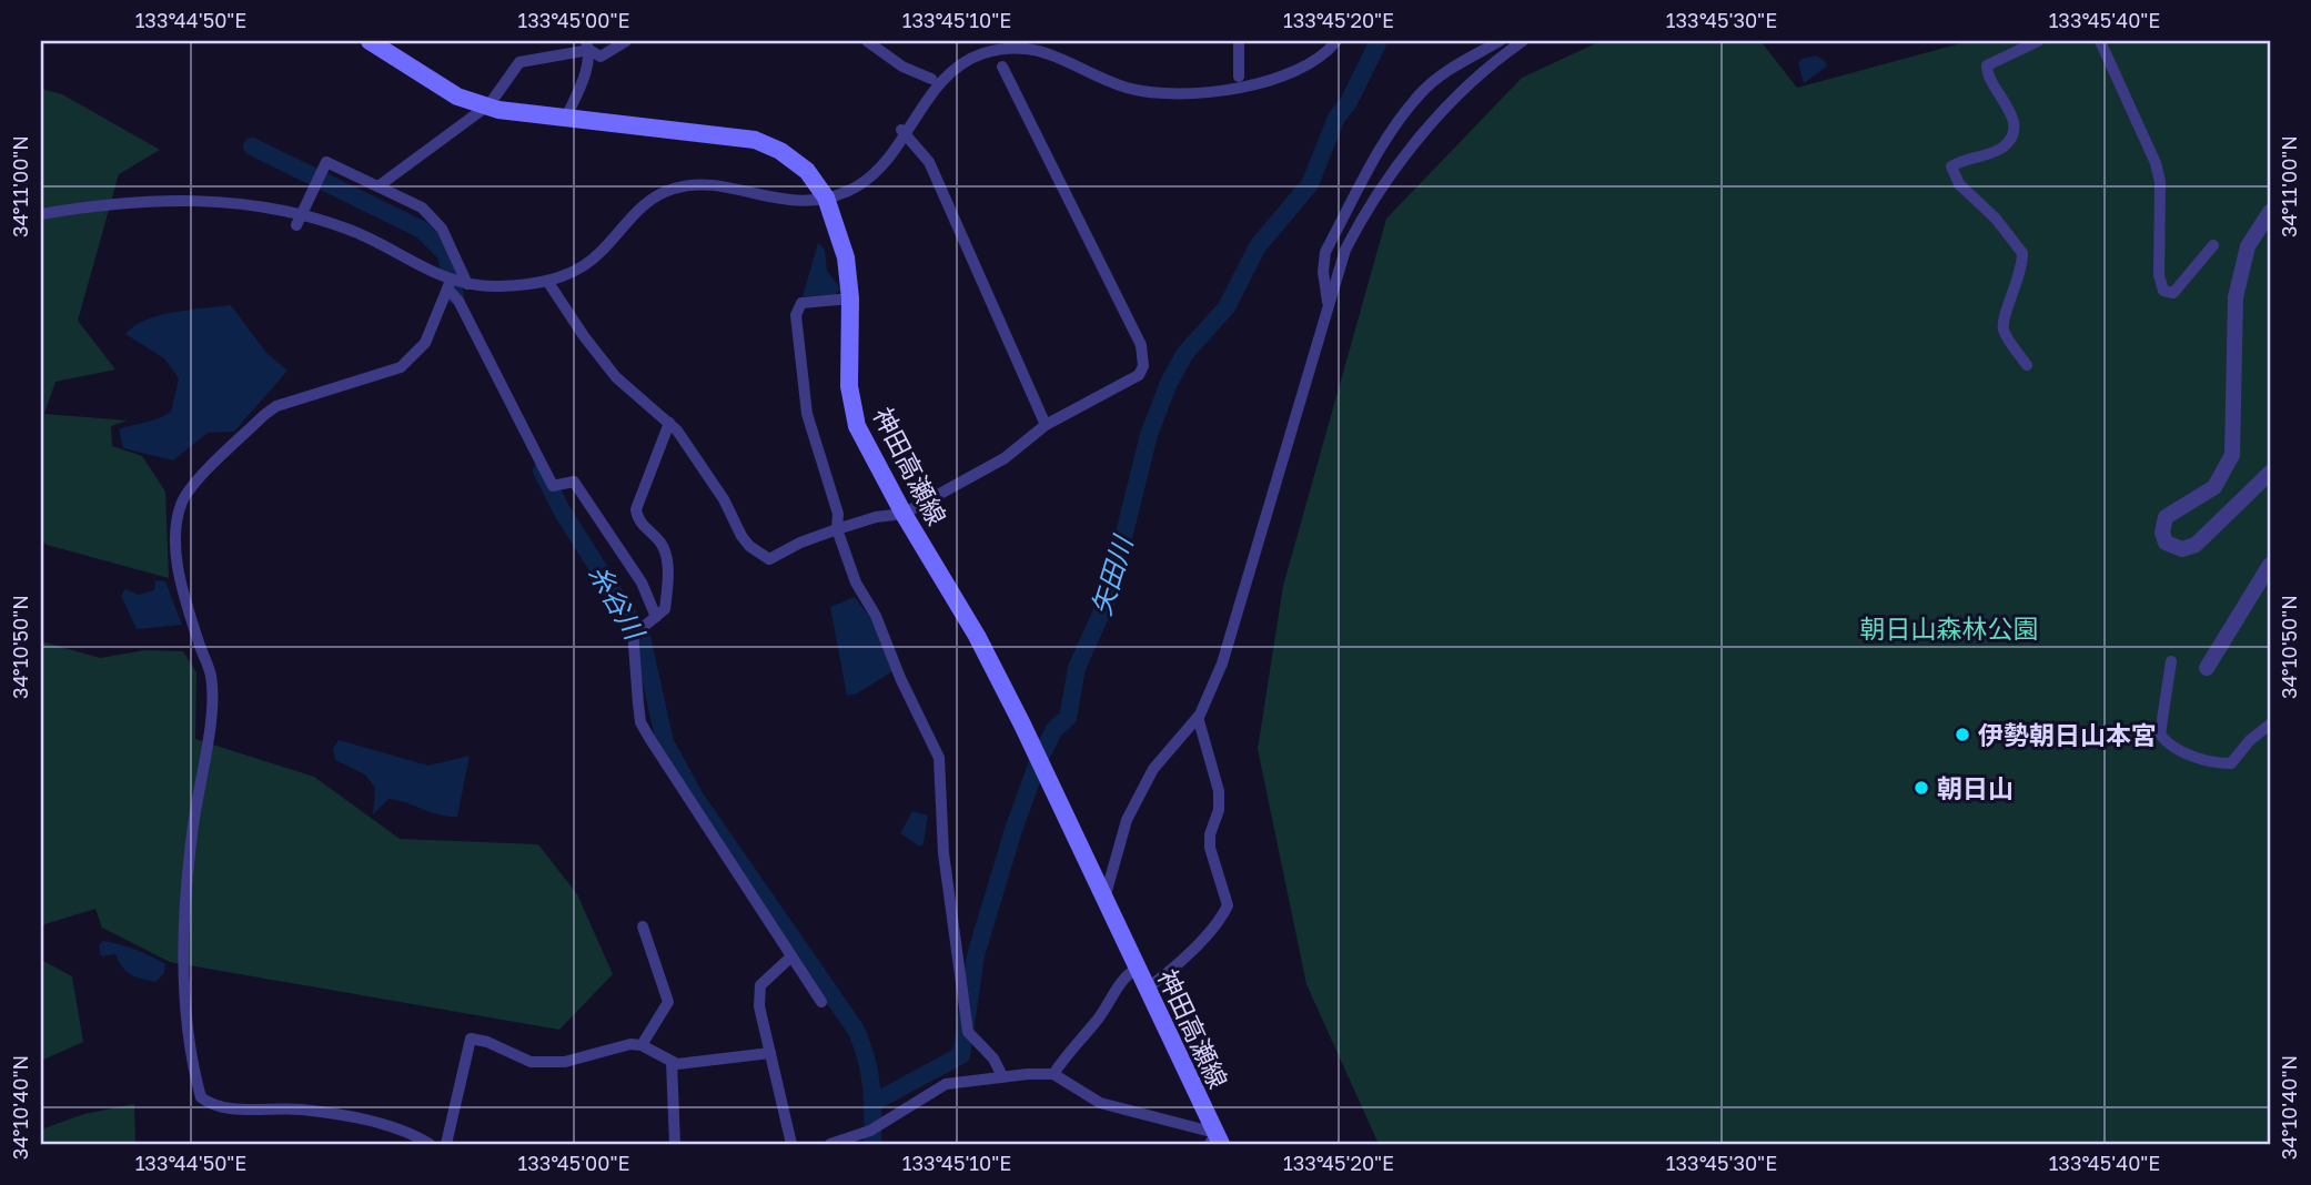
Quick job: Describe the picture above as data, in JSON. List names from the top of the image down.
{
  "streets": {
    "main road": ["神田高瀬線"]
  },
  "water": ["矢田川", "糸谷川"],
  "parks": ["朝日山森林公園"],
  "places": ["伊勢朝日山本宮", "朝日山"],
  "coordinates": [
    "133°44'50\"E",
    "133°45'00\"E",
    "133°45'10\"E",
    "133°45'20\"E",
    "133°45'30\"E",
    "133°45'40\"E",
    "34°11'00\"N",
    "34°10'50\"N",
    "34°10'40\"N"
  ]
}
